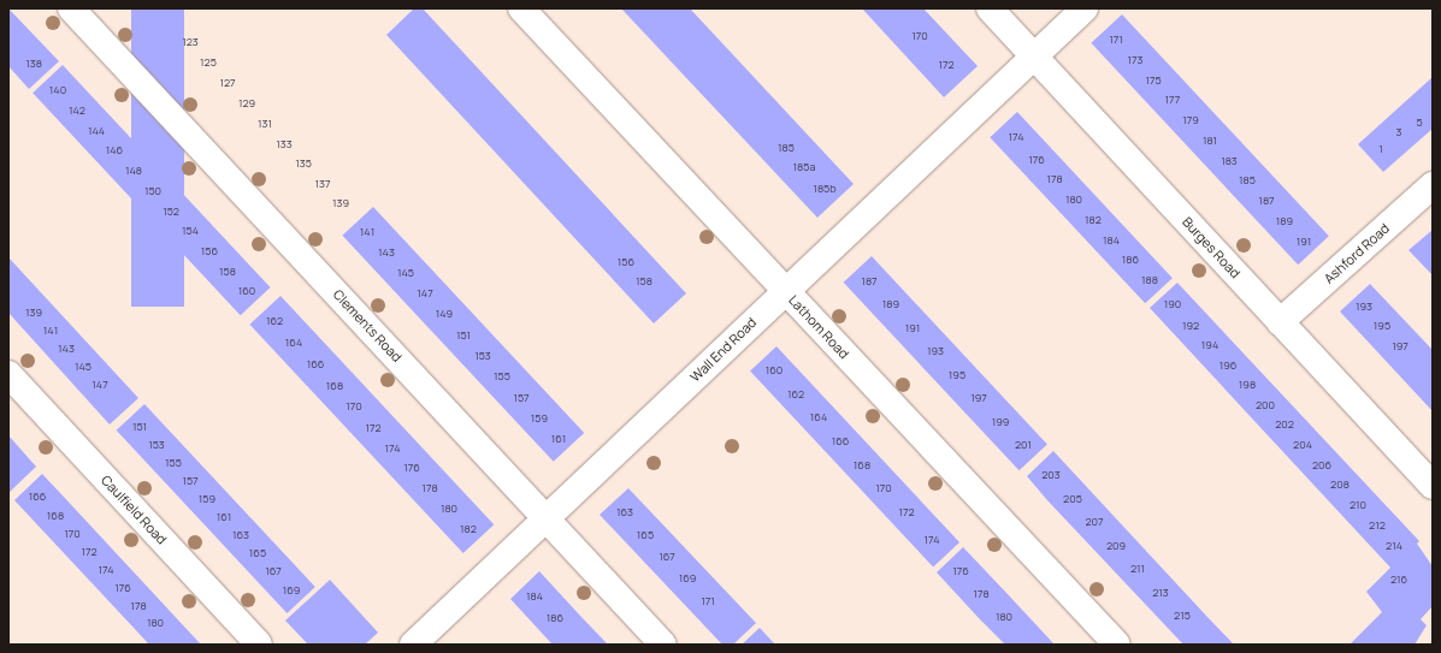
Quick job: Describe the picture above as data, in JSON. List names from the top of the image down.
{
  "streets": {
    "street": [
      "Burges Road",
      "Ashford Road",
      "Clements Road",
      "Lathom Road",
      "Wall End Road",
      "Caulfield Road"
    ]
  },
  "crossings": [
    ["Burges Road", "Ashford Road"],
    ["Burges Road", "Wall End Road"],
    ["Clements Road", "Wall End Road"],
    ["Lathom Road", "Wall End Road"]
  ],
  "house_numbers": [
    "170",
    "171",
    "123",
    "173",
    "125",
    "138",
    "172",
    "175",
    "127",
    "140",
    "177",
    "129",
    "142",
    "179",
    "5",
    "131",
    "144",
    "3",
    "174",
    "181",
    "133",
    "185",
    "1",
    "146",
    "176",
    "183",
    "135",
    "185a",
    "148",
    "178",
    "185",
    "137",
    "185b",
    "150",
    "180",
    "187",
    "139",
    "152",
    "182",
    "189",
    "154",
    "141",
    "184",
    "191",
    "156",
    "143",
    "186",
    "156",
    "158",
    "145",
    "188",
    "158",
    "187",
    "160",
    "147",
    "189",
    "190",
    "193",
    "139",
    "149",
    "162",
    "192",
    "195",
    "191",
    "141",
    "151",
    "164",
    "194",
    "197",
    "143",
    "193",
    "153",
    "166",
    "196",
    "145",
    "160",
    "195",
    "155",
    "147",
    "198",
    "168",
    "162",
    "157",
    "197",
    "200",
    "170",
    "164",
    "159",
    "199",
    "202",
    "151",
    "172",
    "161",
    "166",
    "153",
    "201",
    "204",
    "174",
    "155",
    "168",
    "206",
    "176",
    "203",
    "157",
    "208",
    "178",
    "170",
    "166",
    "159",
    "205",
    "210",
    "180",
    "163",
    "172",
    "168",
    "161",
    "207",
    "212",
    "182",
    "170",
    "163",
    "165",
    "174",
    "209",
    "214",
    "172",
    "165",
    "167",
    "211",
    "174",
    "167",
    "176",
    "169",
    "216",
    "176",
    "169",
    "213",
    "178",
    "184",
    "171",
    "178",
    "215",
    "180",
    "186",
    "180"
  ]
}
